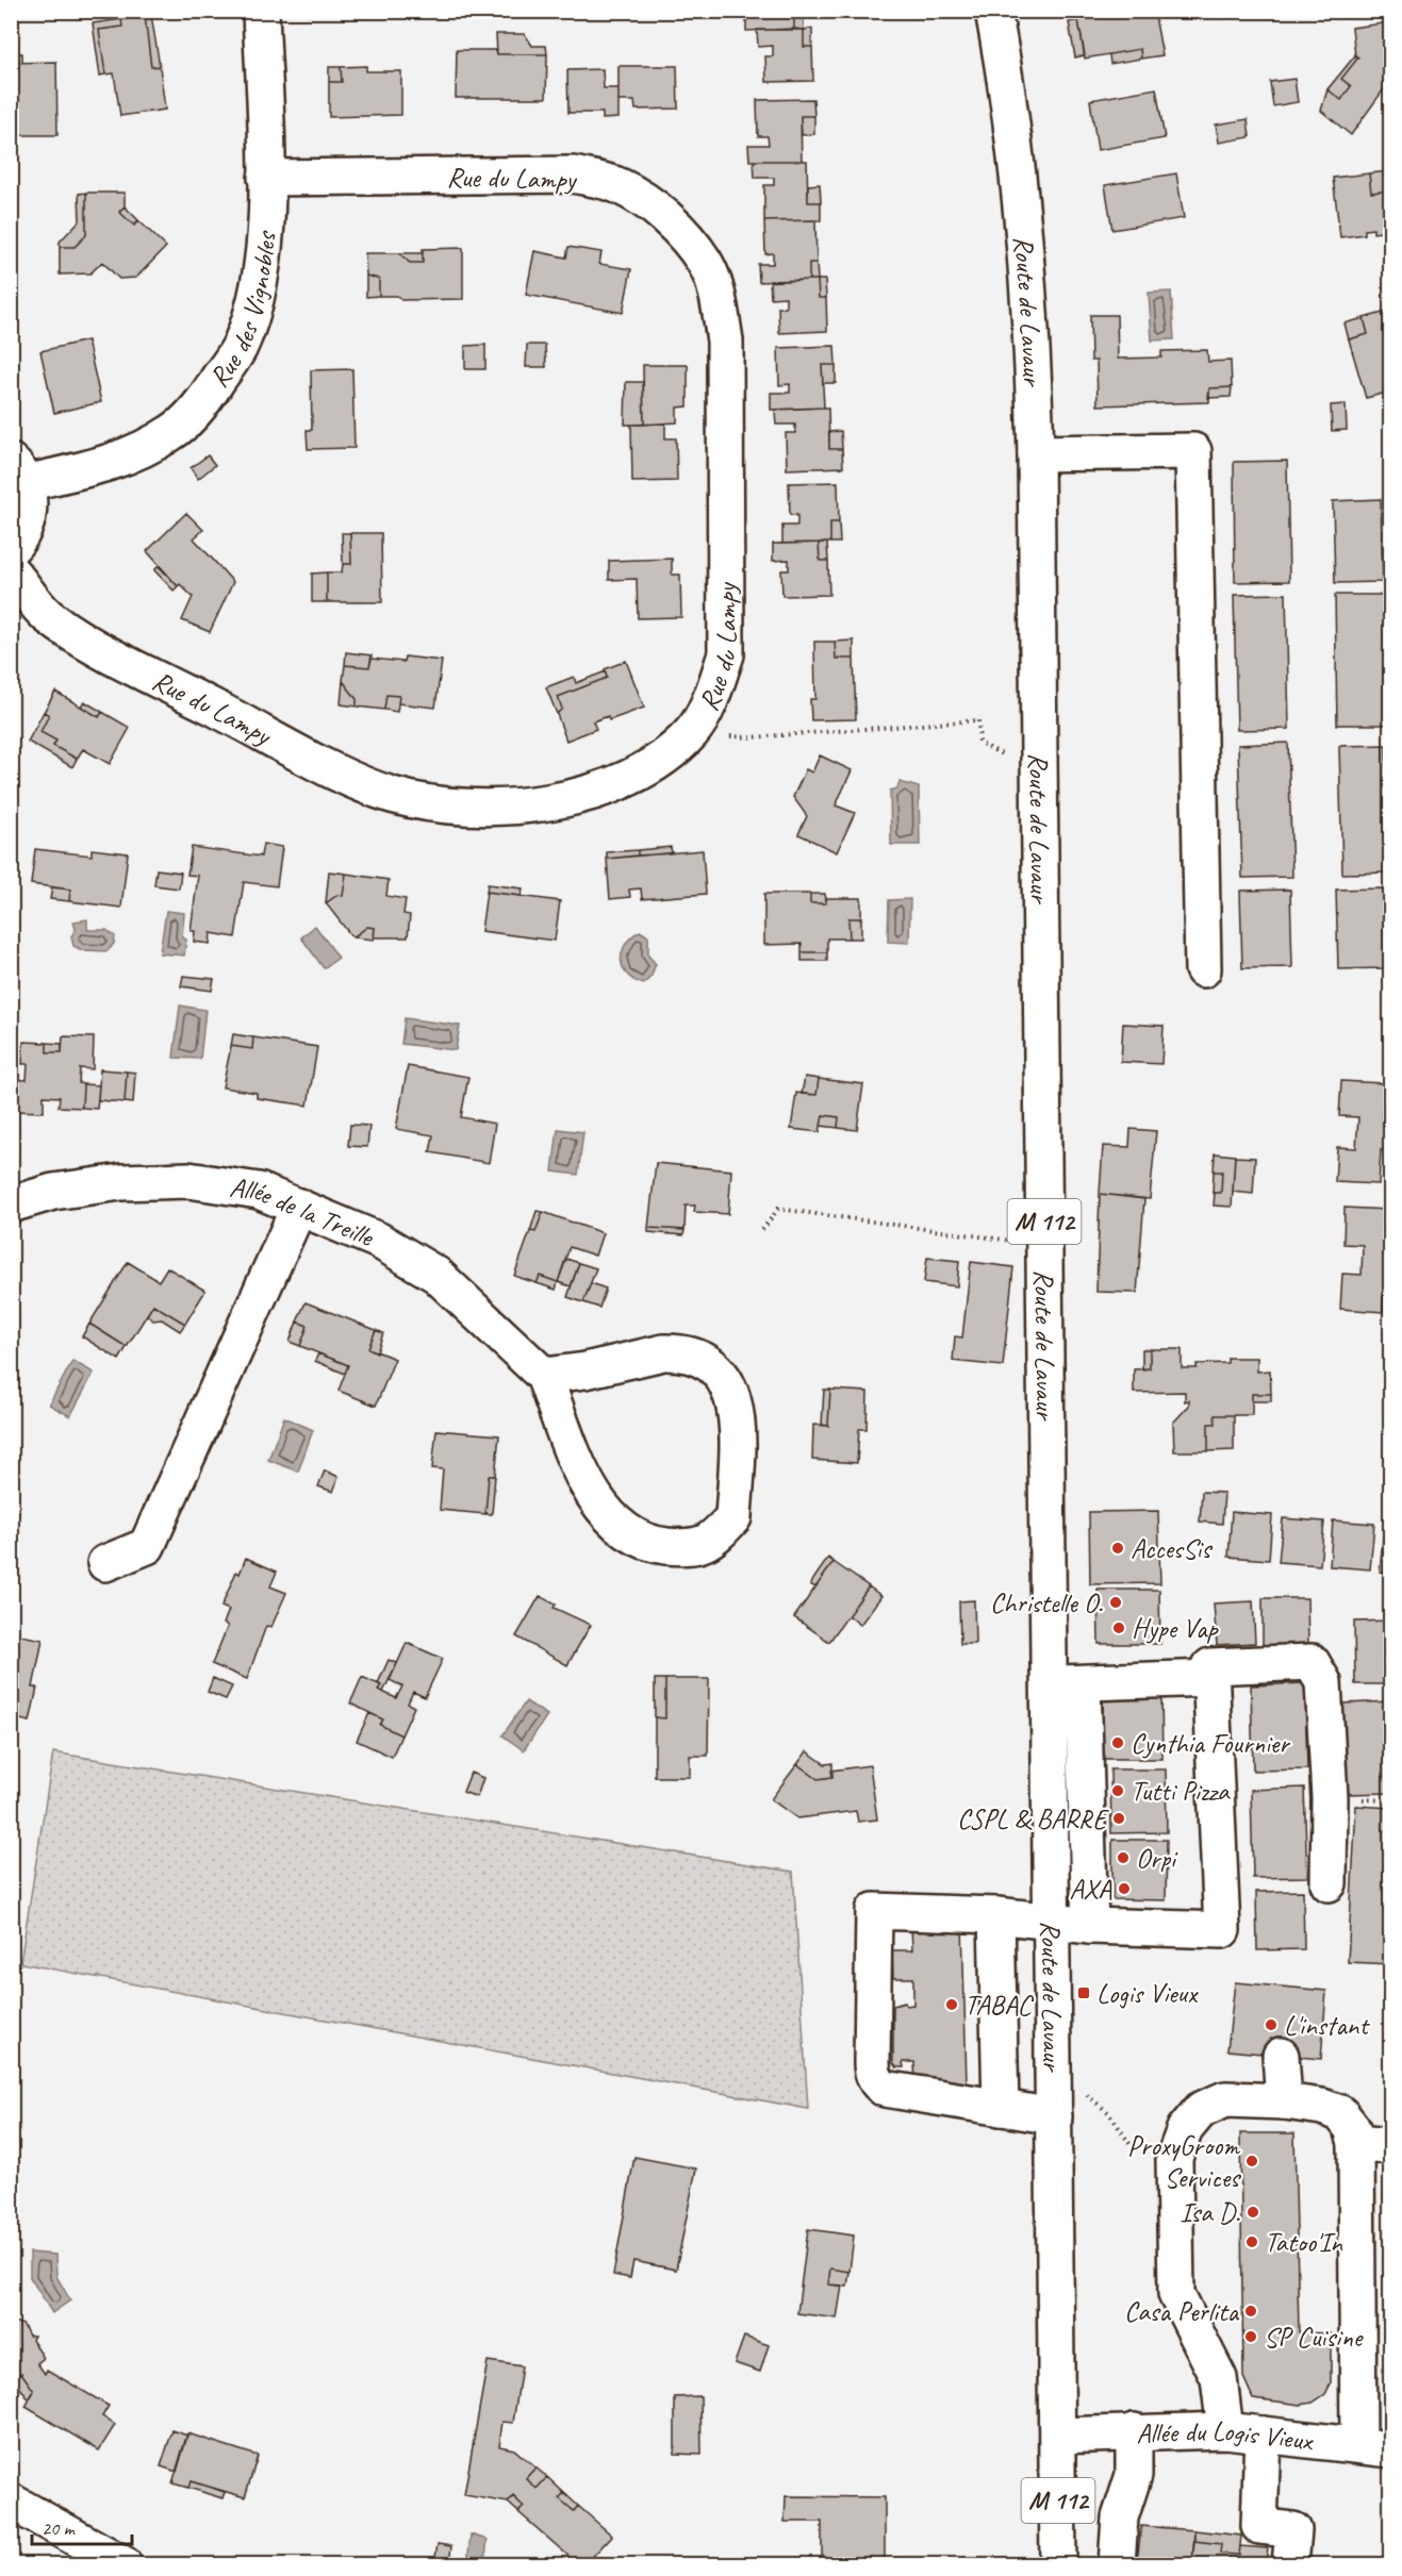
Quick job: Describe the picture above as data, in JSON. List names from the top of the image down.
{
  "streets": {
    "street": [
      "Rue du Lampy",
      "Rue des Vignobles",
      "Route de Lavaur",
      "Allée de la Treille",
      "M 112",
      "Allée du Logis Vieux"
    ]
  },
  "crossings": [
    ["Rue du Lampy", "Rue des Vignobles"],
    ["Route de Lavaur", "Allée du Logis Vieux"]
  ],
  "places": {
    "other": [
      "AccesSis",
      "Christelle O.",
      "Hype Vap",
      "Cynthia Fournier",
      "Tutti Pizza",
      "CSPL & BARRE",
      "Orpi",
      "AXA",
      "TABAC",
      "L'instant",
      "ProxyGroom Services",
      "Isa D.",
      "Tatoo'In",
      "Casa Perlita",
      "SP Cuisine"
    ],
    "transit": ["Logis Vieux"]
  },
  "scale_bar": "20 m"
}
